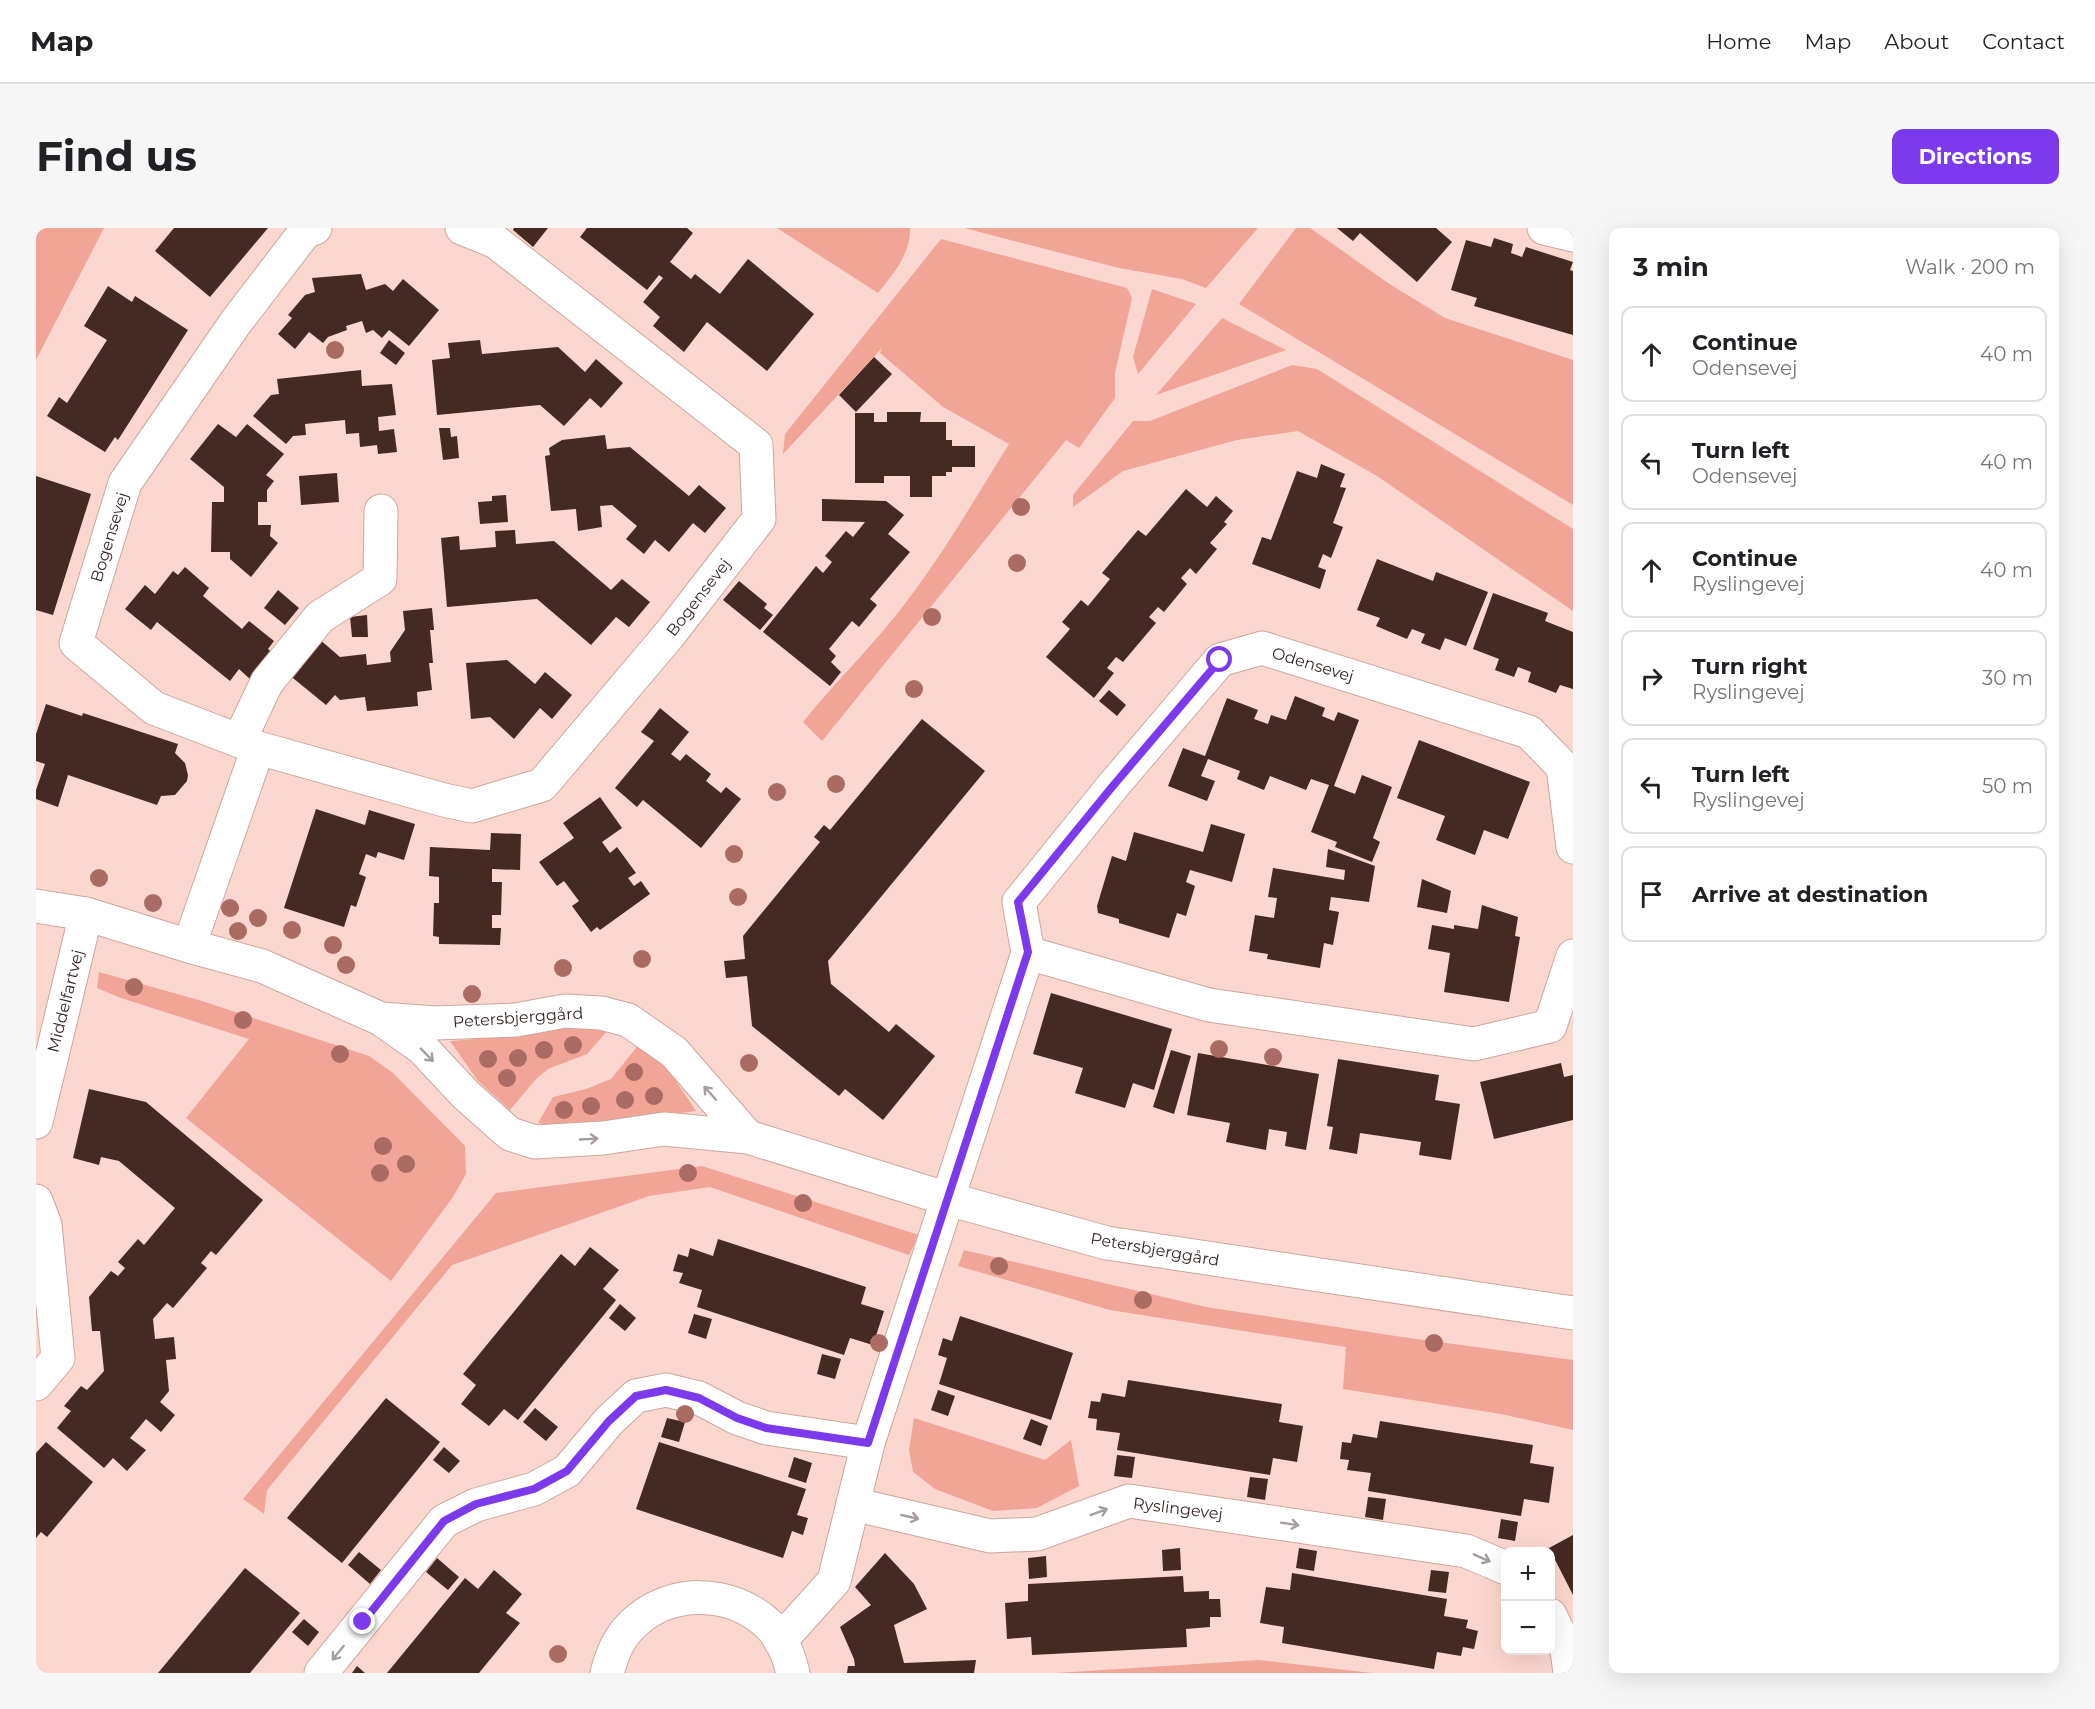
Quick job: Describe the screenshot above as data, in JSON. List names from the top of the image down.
{
  "streets": {
    "street": [
      "Bogensevej",
      "Odensevej",
      "Middelfartvej",
      "Petersbjerggård",
      "Ryslingevej"
    ]
  },
  "crossings": [
    ["Odensevej", "Petersbjerggård"],
    ["Middelfartvej", "Petersbjerggård"]
  ],
  "one_way": ["Ryslingevej"],
  "page": {
    "header": "Map",
    "nav": [
      "Home",
      "Map",
      "About",
      "Contact"
    ],
    "buttons": "Directions",
    "title": "Find us",
    "heading": ["3 min", "Walk · 200 m"],
    "list": [
      ["Continue", "Odensevej", "40 m"],
      ["Turn left", "Odensevej", "40 m"],
      ["Continue", "Ryslingevej", "40 m"],
      ["Turn right", "Ryslingevej", "30 m"],
      ["Turn left", "Ryslingevej", "50 m"],
      "Arrive at destination"
    ],
    "map_buttons": ["+", "−"]
  }
}
